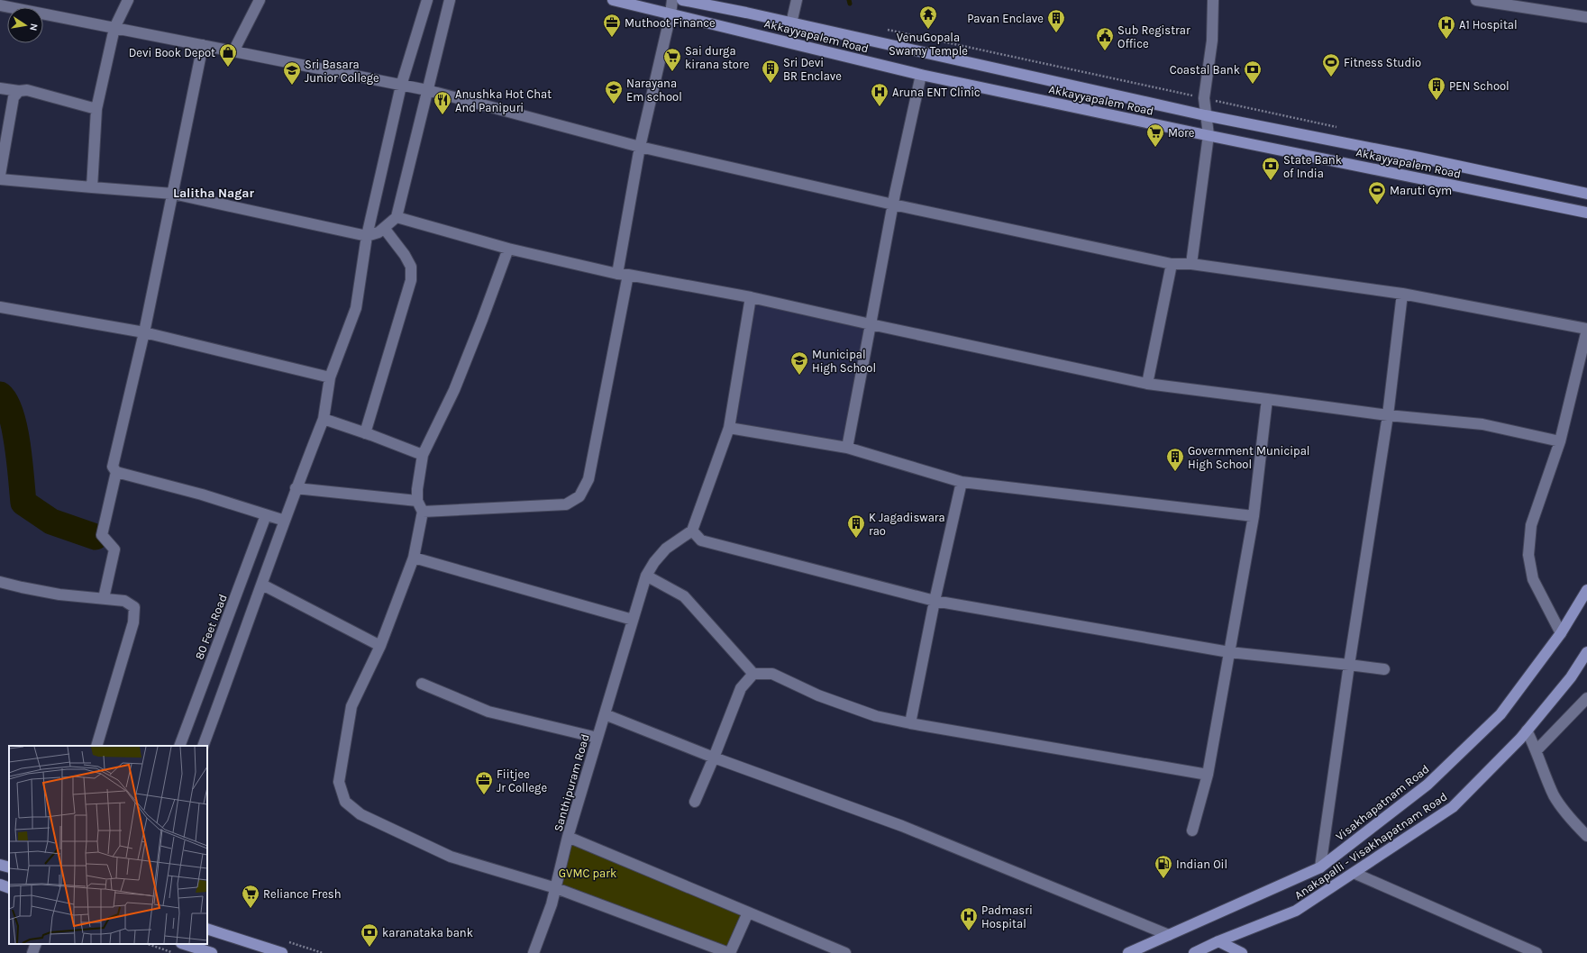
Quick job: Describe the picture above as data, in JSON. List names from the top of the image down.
{
  "streets": {
    "main road": ["Akkayyapalem Road", "Visakhapatnam Road", "Anakapalli - Visakhapatnam Road"],
    "street": ["80 Feet Road", "Santhipuram Road"]
  },
  "districts": ["Lalitha Nagar"],
  "parks": ["GVMC park"],
  "places": {
    "temple": ["VenuGopala Swamy Temple"],
    "building": [
      "Pavan Enclave",
      "Sri Devi BR Enclave",
      "PEN School",
      "Government Municipal High School",
      "K Jagadiswara rao"
    ],
    "office": ["Muthoot Finance", "Fiitjee Jr College"],
    "hospital": ["A1 Hospital", "Aruna ENT Clinic", "Padmasri Hospital"],
    "public building": ["Sub Registrar Office"],
    "shop": ["Devi Book Depot"],
    "supermarket": ["Sai durga kirana store", "More", "Reliance Fresh"],
    "sports": ["Fitness Studio", "Maruti Gym"],
    "bank": ["Coastal Bank", "State Bank of India", "karanataka bank"],
    "school or university": ["Sri Basara Junior College", "Narayana Em school", "Municipal High School"],
    "restaurant": ["Anushka Hot Chat And Panipuri"],
    "fuel station": ["Indian Oil"]
  },
  "north": "right"
}
